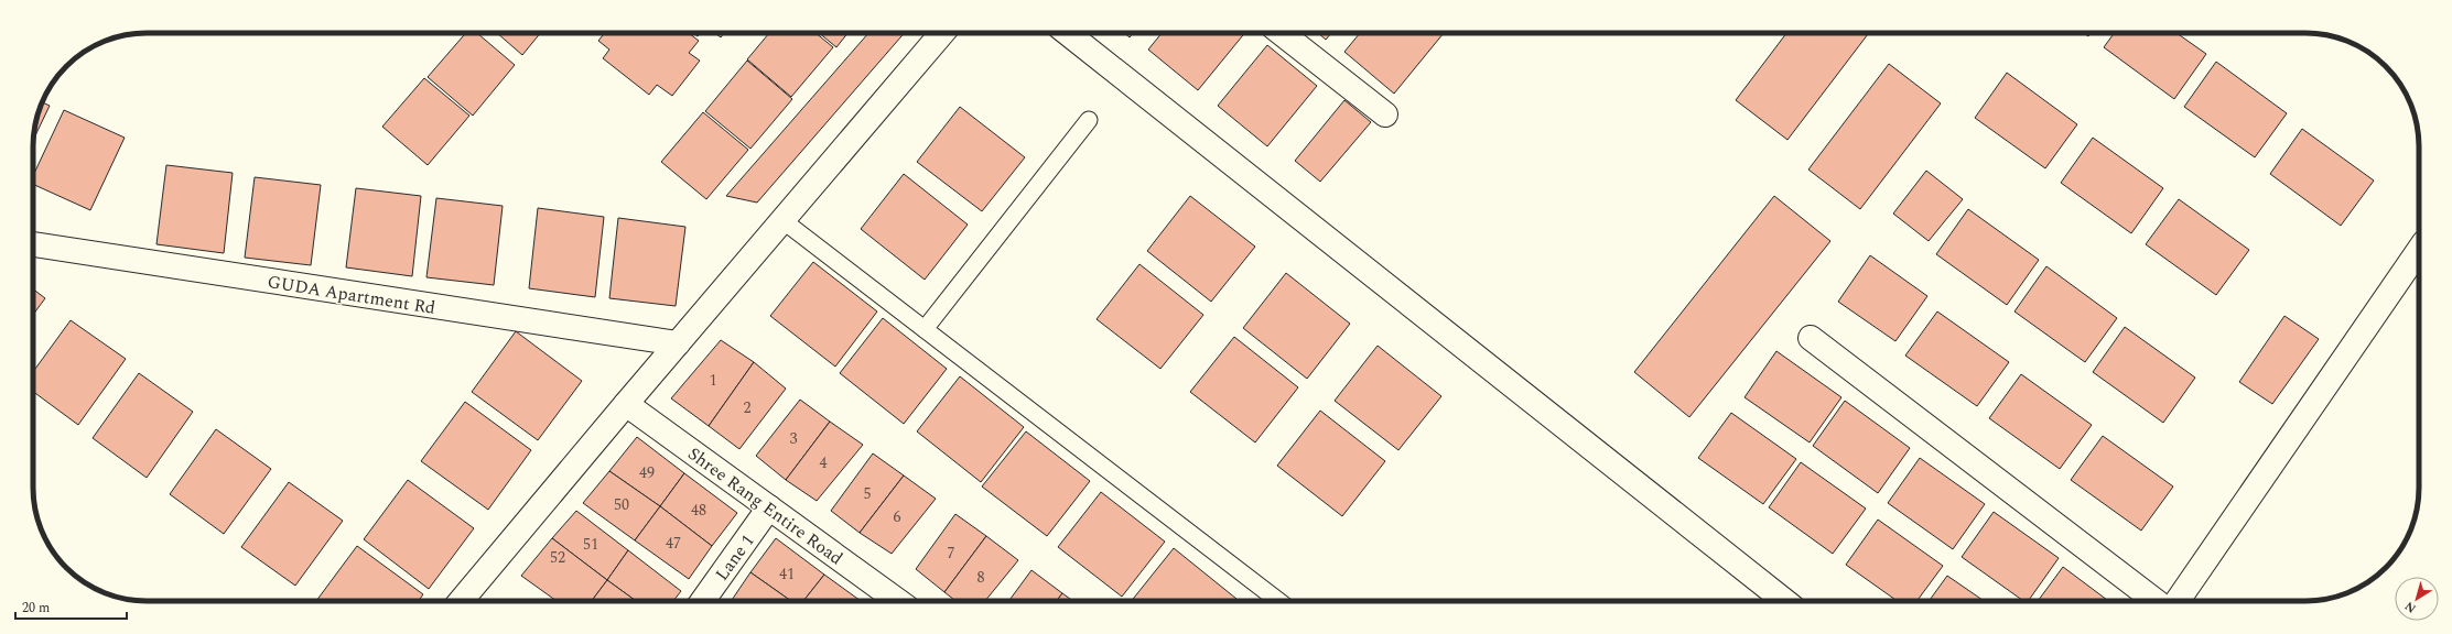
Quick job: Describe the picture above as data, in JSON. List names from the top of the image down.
{
  "streets": {
    "street": ["GUDA Apartment Rd", "Shree Rang Entire Road", "Lane 1"]
  },
  "crossings": [
    ["Shree Rang Entire Road", "Lane 1"]
  ],
  "house_numbers": [
    "1",
    "2",
    "3",
    "4",
    "49",
    "5",
    "50",
    "48",
    "6",
    "47",
    "51",
    "7",
    "52",
    "41",
    "8"
  ],
  "scale_bar": "20 m",
  "north": "bottom left"
}
